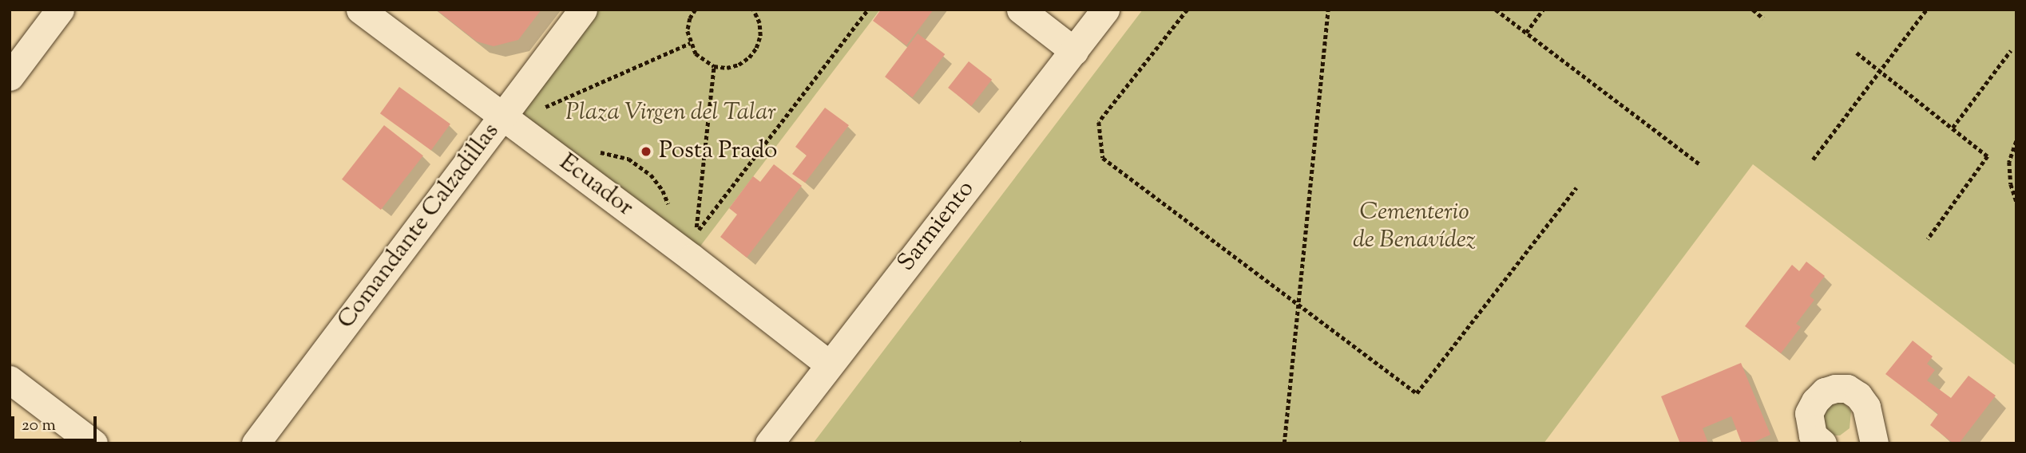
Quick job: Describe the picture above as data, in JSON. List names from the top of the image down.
{
  "streets": {
    "street": ["Ecuador", "Comandante Calzadillas", "Sarmiento"]
  },
  "crossings": [
    ["Ecuador", "Comandante Calzadillas"],
    ["Ecuador", "Sarmiento"]
  ],
  "parks": ["Plaza Virgen del Talar", "Cementerio de Benavídez"],
  "places": ["Posta Prado"],
  "scale_bar": "20 m"
}
